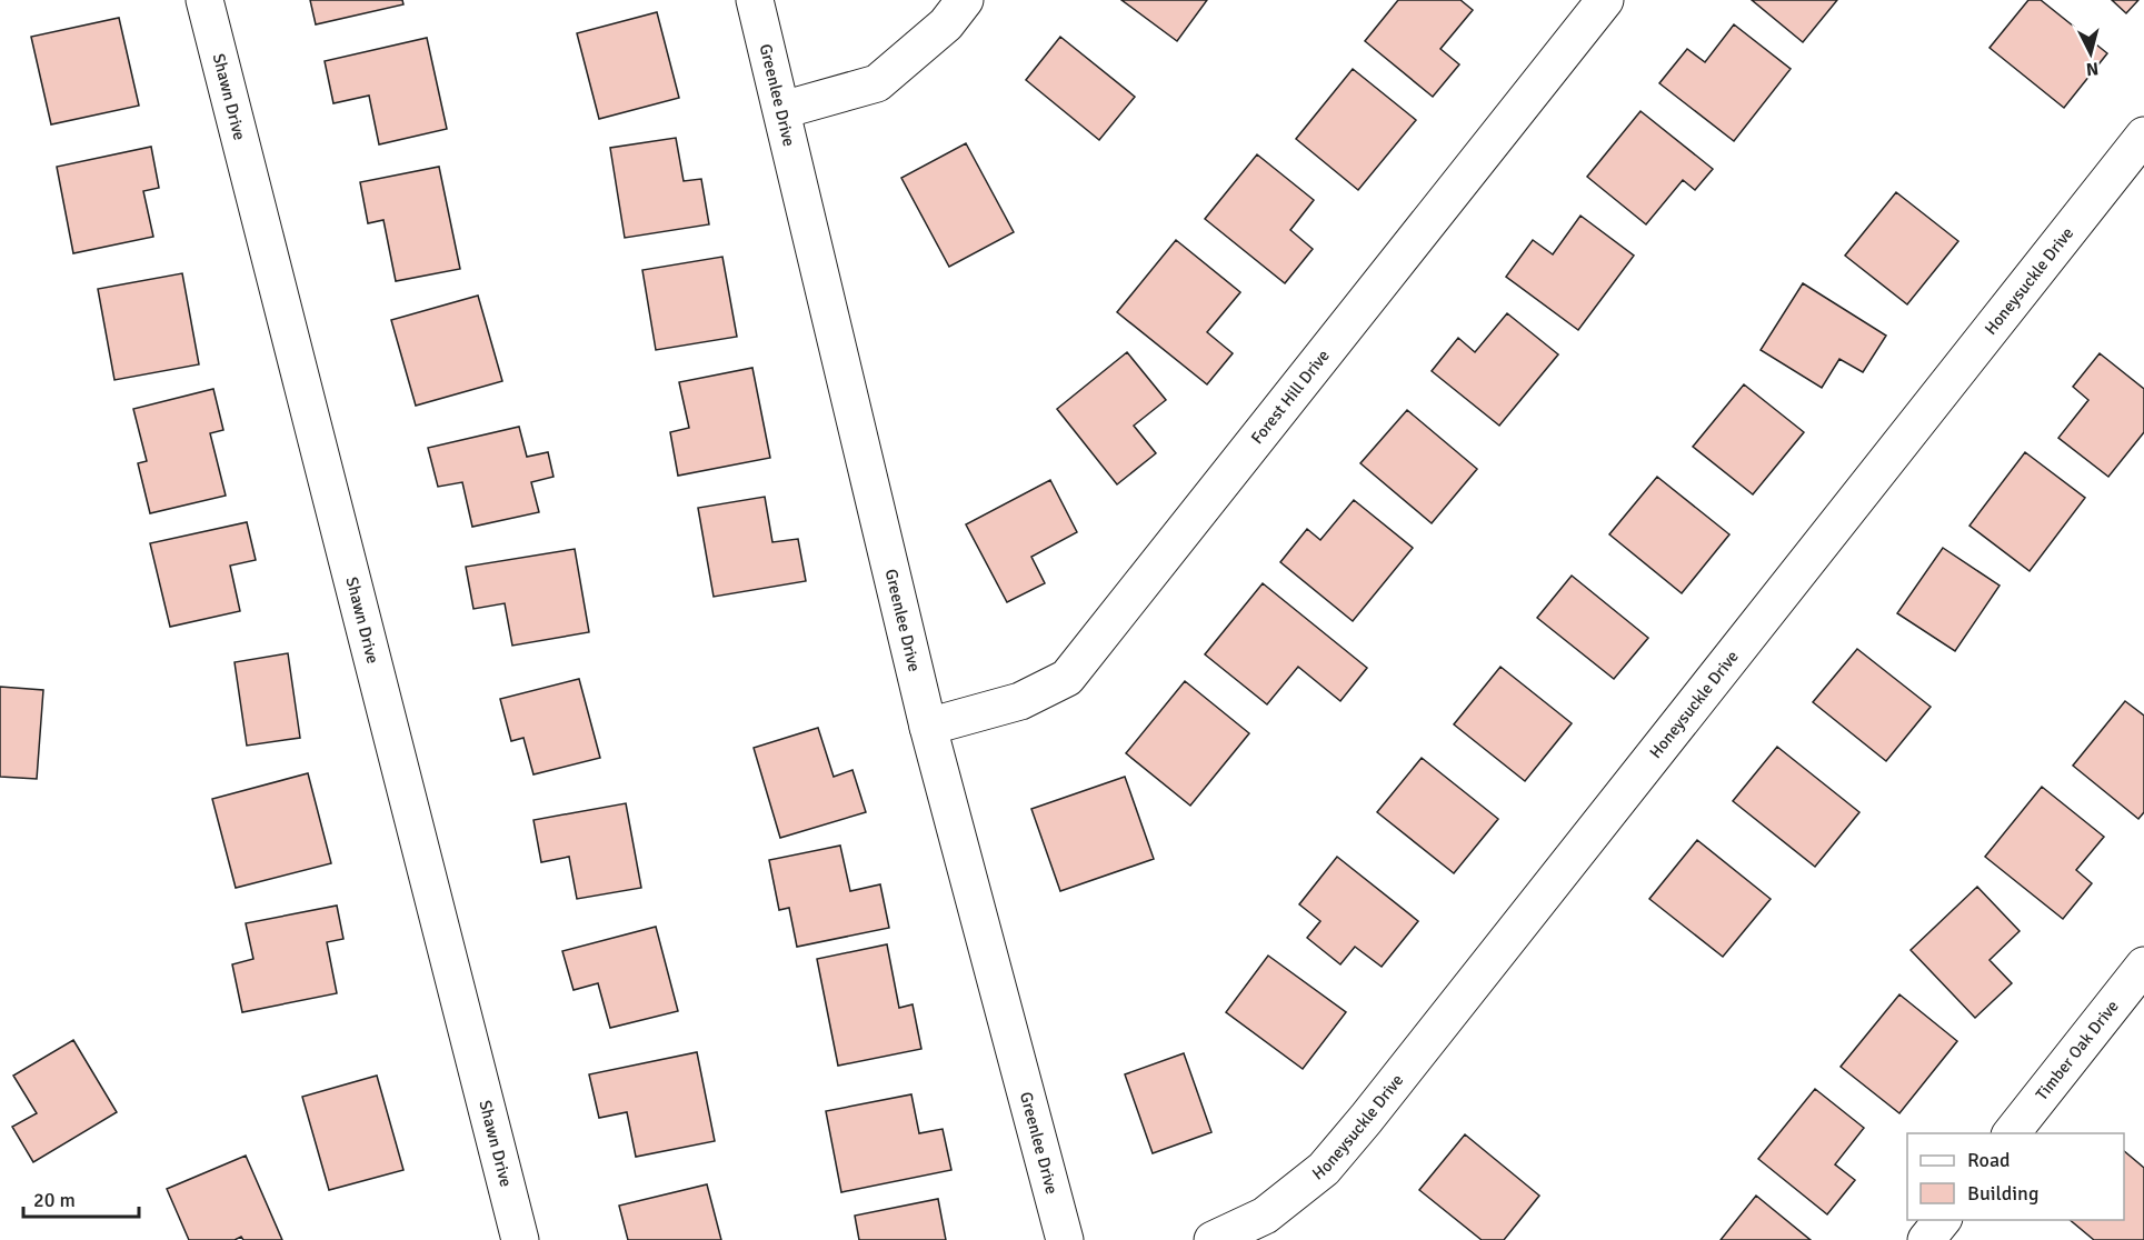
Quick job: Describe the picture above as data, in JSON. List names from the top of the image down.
{
  "streets": {
    "street": [
      "Shawn Drive",
      "Greenlee Drive",
      "Honeysuckle Drive",
      "Forest Hill Drive",
      "Timber Oak Drive"
    ]
  },
  "crossings": [
    ["Greenlee Drive", "Forest Hill Drive"]
  ],
  "legend": ["Road", "Building"],
  "scale_bar": "20 m",
  "north": "bottom"
}
